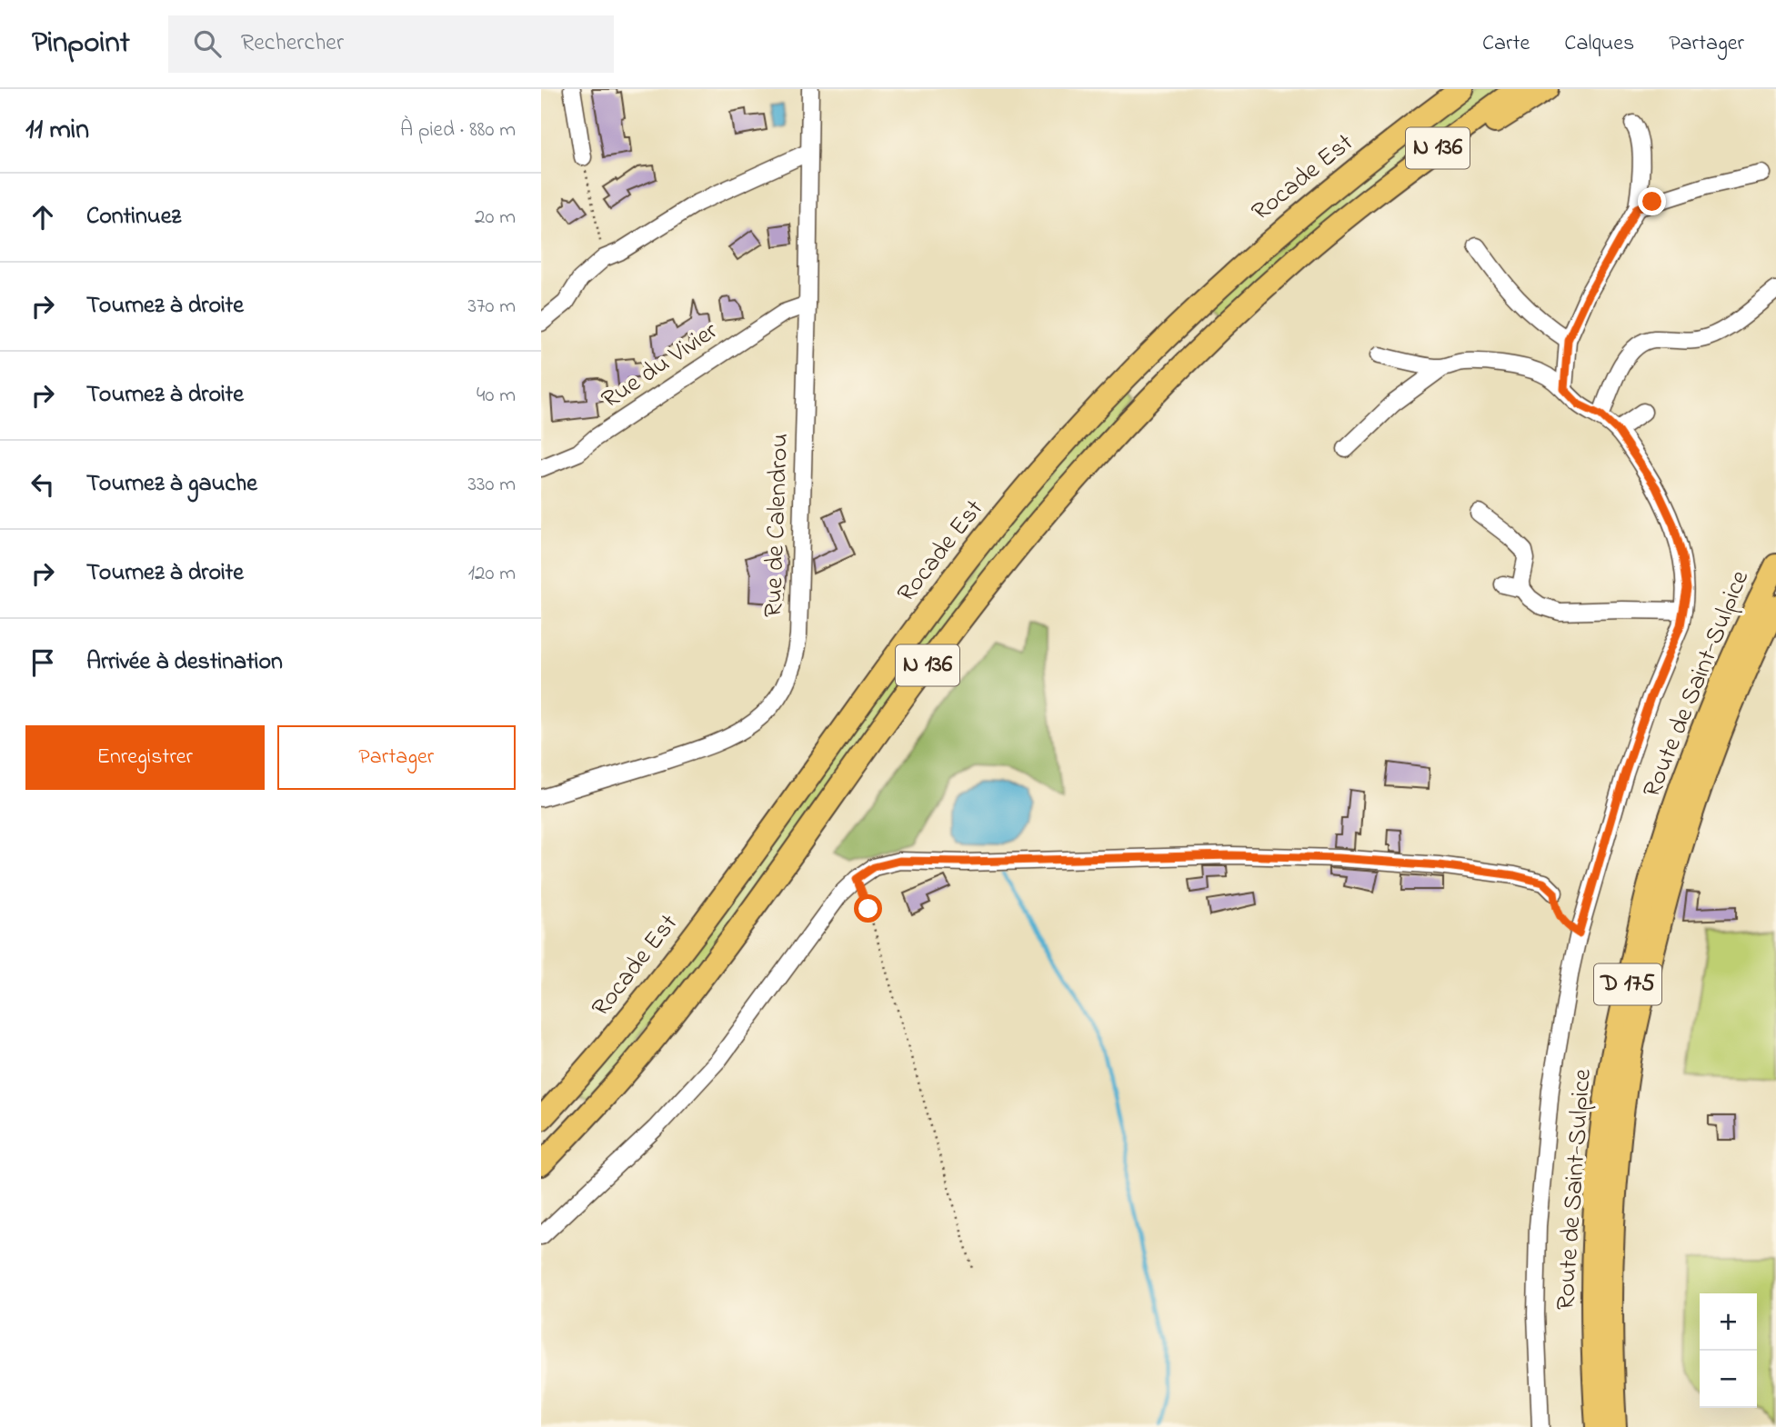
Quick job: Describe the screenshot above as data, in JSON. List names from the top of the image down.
{
  "streets": {
    "highway": [
      "N 136",
      "Rocade Est",
      "Route de Saint-Sulpice",
      "D 175"
    ],
    "street": ["Rue du Vivier", "Rue de Calendrou"]
  },
  "crossings": [
    ["Rue du Vivier", "Rue de Calendrou"]
  ],
  "page": {
    "header": "Pinpoint",
    "search": "Rechercher",
    "nav": ["Carte", "Calques", "Partager"],
    "heading": ["11 min", "À pied · 880 m"],
    "list": [
      ["Continuez", "20 m"],
      ["Tournez à droite", "370 m"],
      ["Tournez à droite", "40 m"],
      ["Tournez à gauche", "330 m"],
      ["Tournez à droite", "120 m"],
      "Arrivée à destination"
    ],
    "buttons": ["Enregistrer", "Partager"],
    "map_buttons": ["+", "−"]
  }
}
